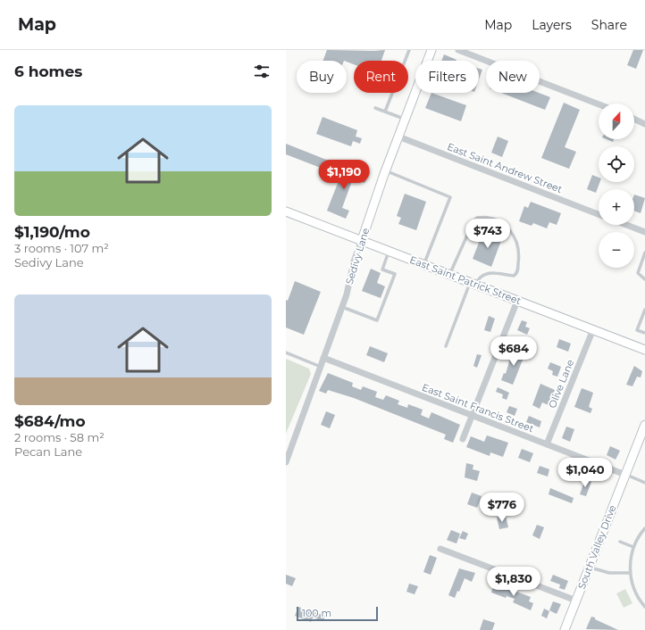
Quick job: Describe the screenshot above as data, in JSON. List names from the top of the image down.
{
  "streets": {
    "street": [
      "East Saint Andrew Street",
      "Sedivy Lane",
      "East Saint Patrick Street",
      "Olive Lane",
      "East Saint Francis Street",
      "South Valley Drive"
    ]
  },
  "crossings": [
    ["East Saint Andrew Street", "Sedivy Lane"],
    ["Sedivy Lane", "East Saint Patrick Street"],
    ["Sedivy Lane", "East Saint Francis Street"],
    ["East Saint Patrick Street", "Olive Lane"],
    ["Olive Lane", "East Saint Francis Street"],
    ["East Saint Francis Street", "South Valley Drive"]
  ],
  "scale_bar": "100 m",
  "north": "top",
  "page": {
    "header": "Map",
    "nav": ["Map", "Layers", "Share"],
    "heading": "6 homes",
    "chip": [
      "Buy",
      "Rent",
      "Filters",
      "New"
    ],
    "list": [
      {
        "name": "$1,190/mo",
        "note": "3 rooms · 107 m² · Sedivy Lane"
      },
      {
        "name": "$684/mo",
        "note": "2 rooms · 58 m² · Pecan Lane"
      }
    ],
    "map_buttons": ["+", "−"],
    "price": [
      "$1,190",
      "$743",
      "$684",
      "$1,040",
      "$776",
      "$1,830"
    ],
    "scale": "100 m"
  }
}
